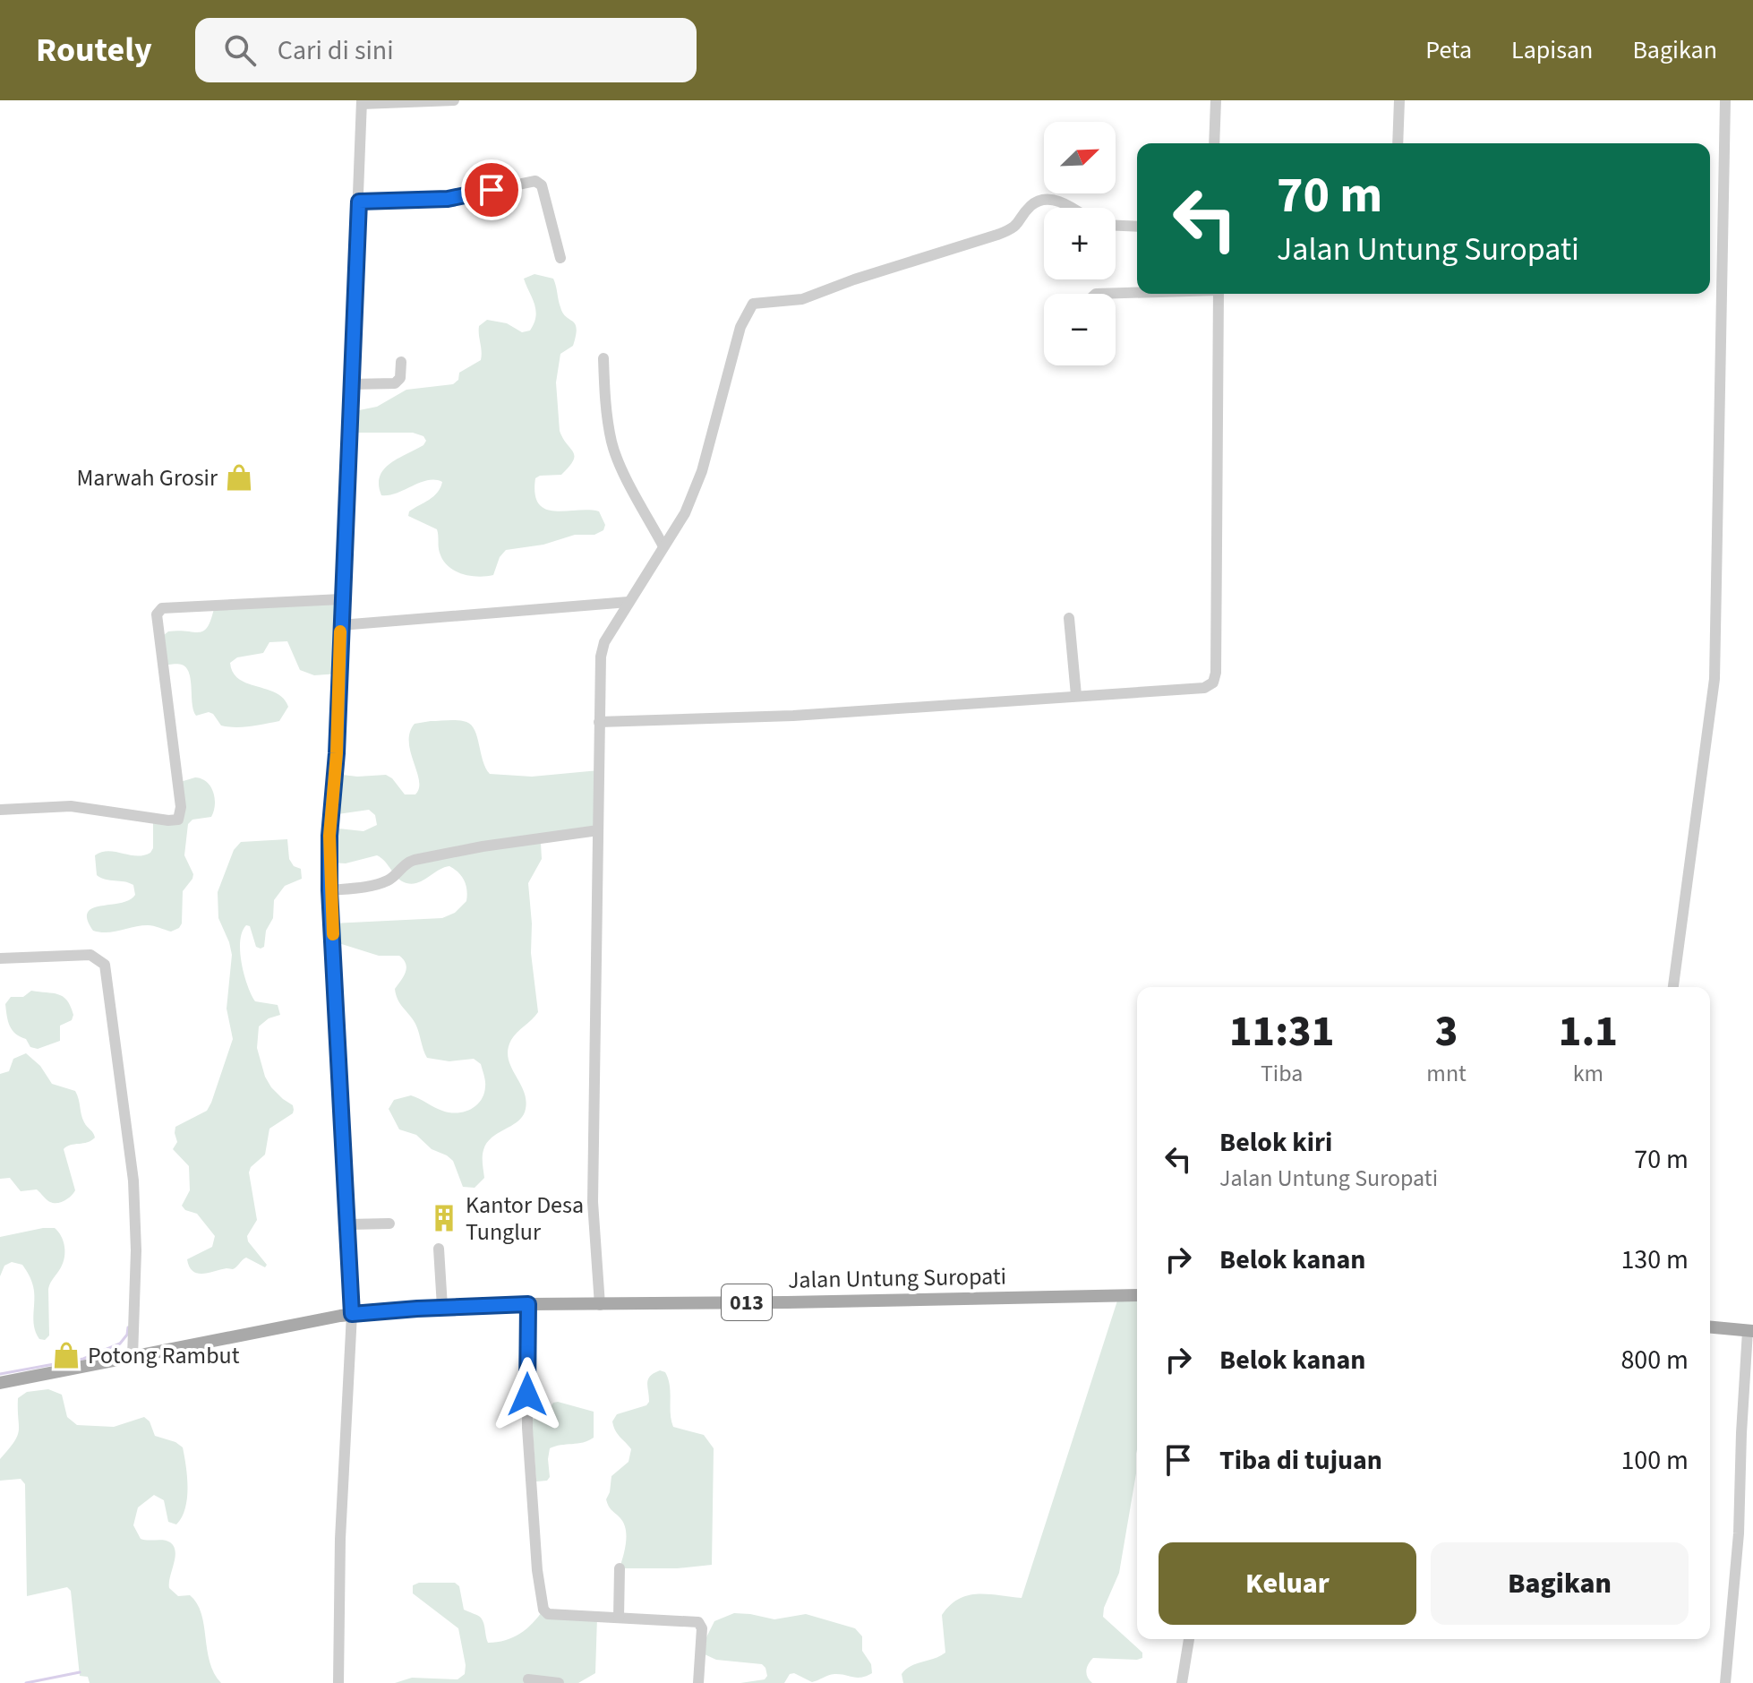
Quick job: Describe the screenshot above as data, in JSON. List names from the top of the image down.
{
  "streets": {
    "main road": ["Jalan Untung Suropati", "013"]
  },
  "crossings": [
    ["Jalan Untung Suropati", "013"]
  ],
  "places": {
    "shop": ["Marwah Grosir", "Potong Rambut"],
    "building": ["Kantor Desa Tunglur"]
  },
  "north": "top right",
  "page": {
    "header": "Routely",
    "search": "Cari di sini",
    "nav": ["Peta", "Lapisan", "Bagikan"],
    "map_buttons": ["+", "−"],
    "turn": ["70 m", "Jalan Untung Suropati"],
    "eta": [
      "11:31",
      "Tiba",
      "3",
      "mnt",
      "1.1",
      "km"
    ],
    "list": [
      {
        "name": "Belok kiri",
        "note": "Jalan Untung Suropati",
        "value": "70 m"
      },
      {
        "name": "Belok kanan",
        "value": "130 m"
      },
      {
        "name": "Belok kanan",
        "value": "800 m"
      },
      {
        "name": "Tiba di tujuan",
        "value": "100 m"
      }
    ],
    "buttons": ["Keluar", "Bagikan"]
  }
}
